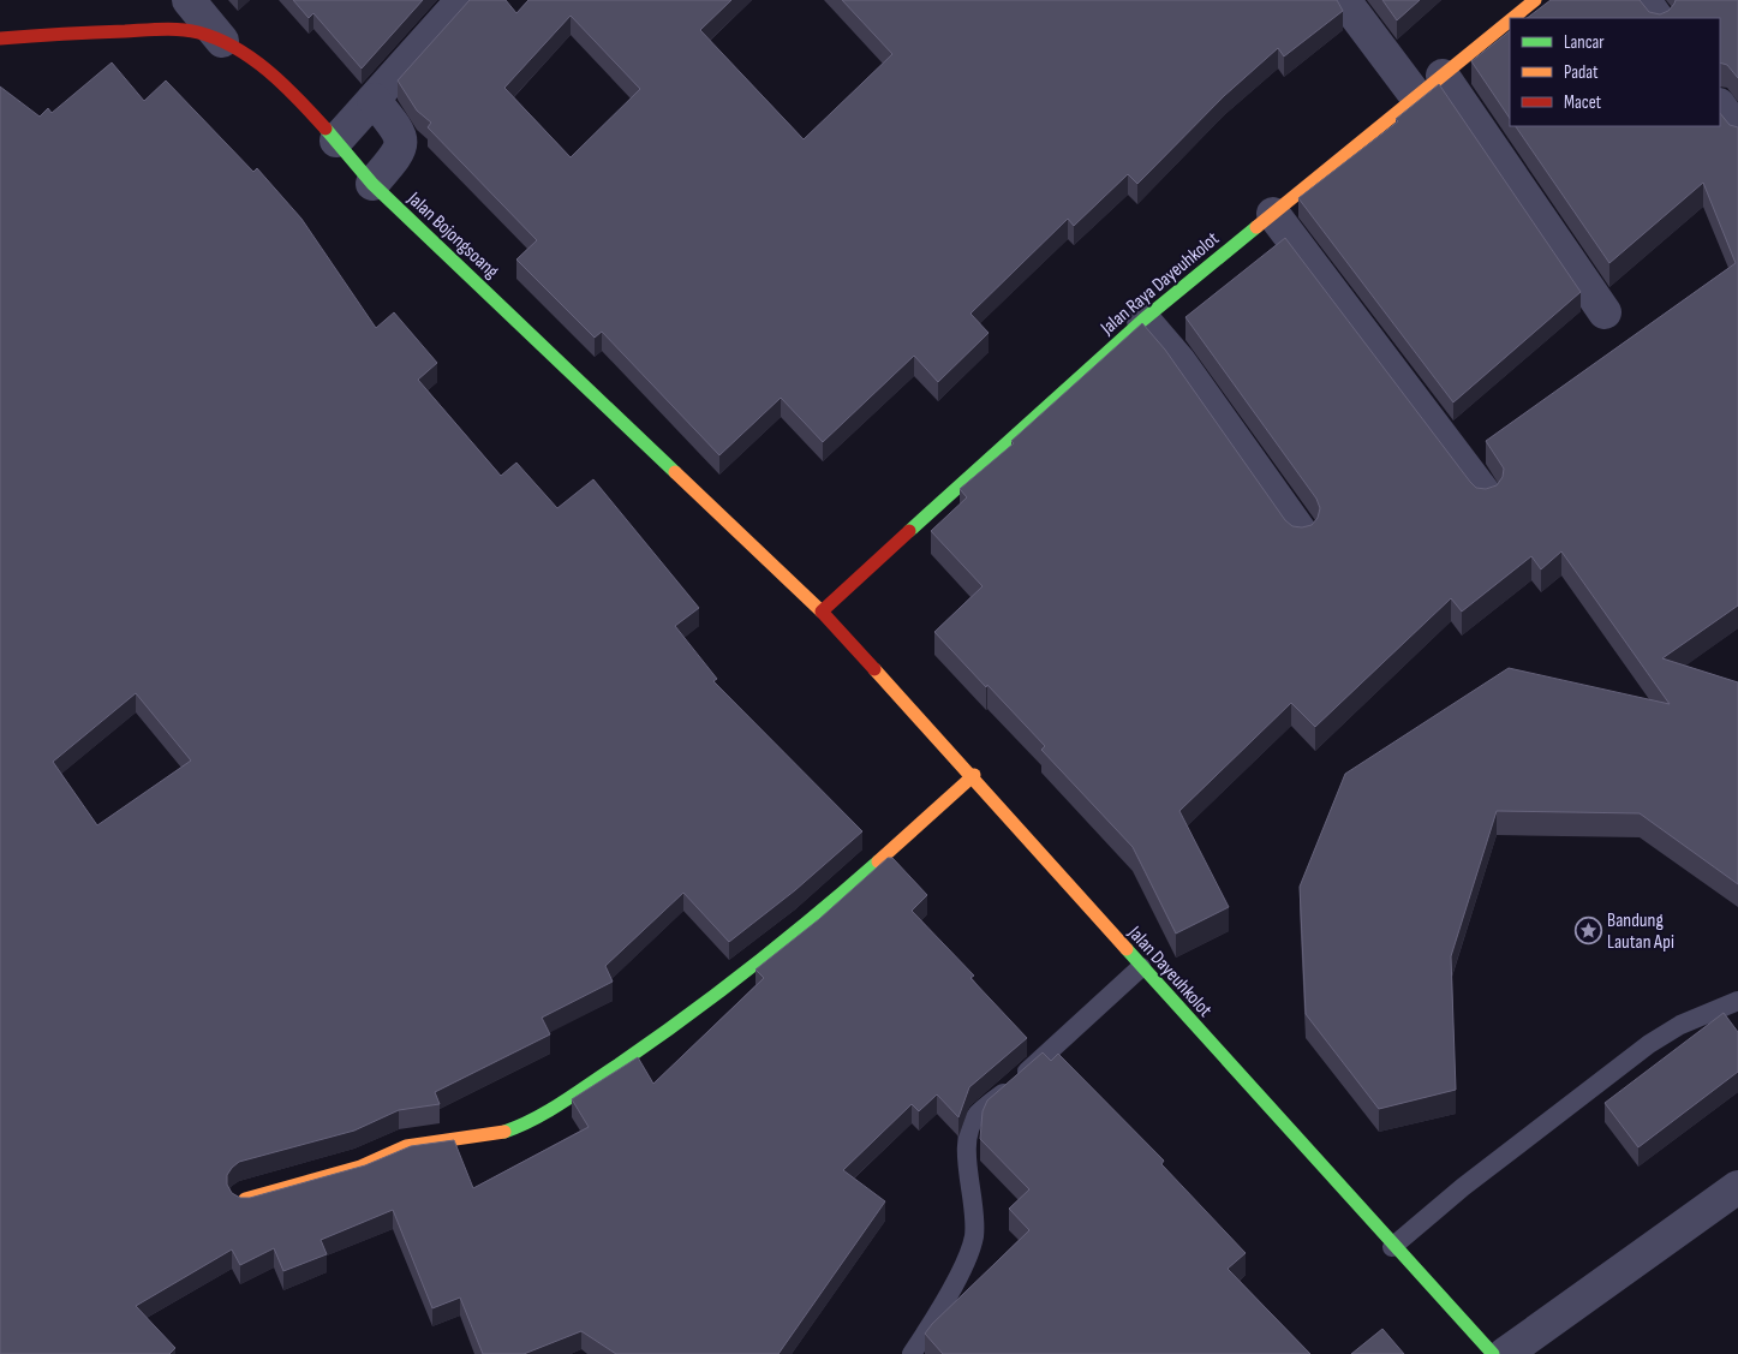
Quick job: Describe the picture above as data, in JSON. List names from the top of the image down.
{
  "streets": {
    "main road": ["Jalan Bojongsoang", "Jalan Raya Dayeuhkolot", "Jalan Dayeuhkolot"]
  },
  "crossings": [
    ["Jalan Bojongsoang", "Jalan Raya Dayeuhkolot"],
    ["Jalan Bojongsoang", "Jalan Dayeuhkolot"],
    ["Jalan Raya Dayeuhkolot", "Jalan Dayeuhkolot"]
  ],
  "places": {
    "place": ["Bandung Lautan Api"]
  },
  "legend": ["Lancar", "Padat", "Macet"]
}
